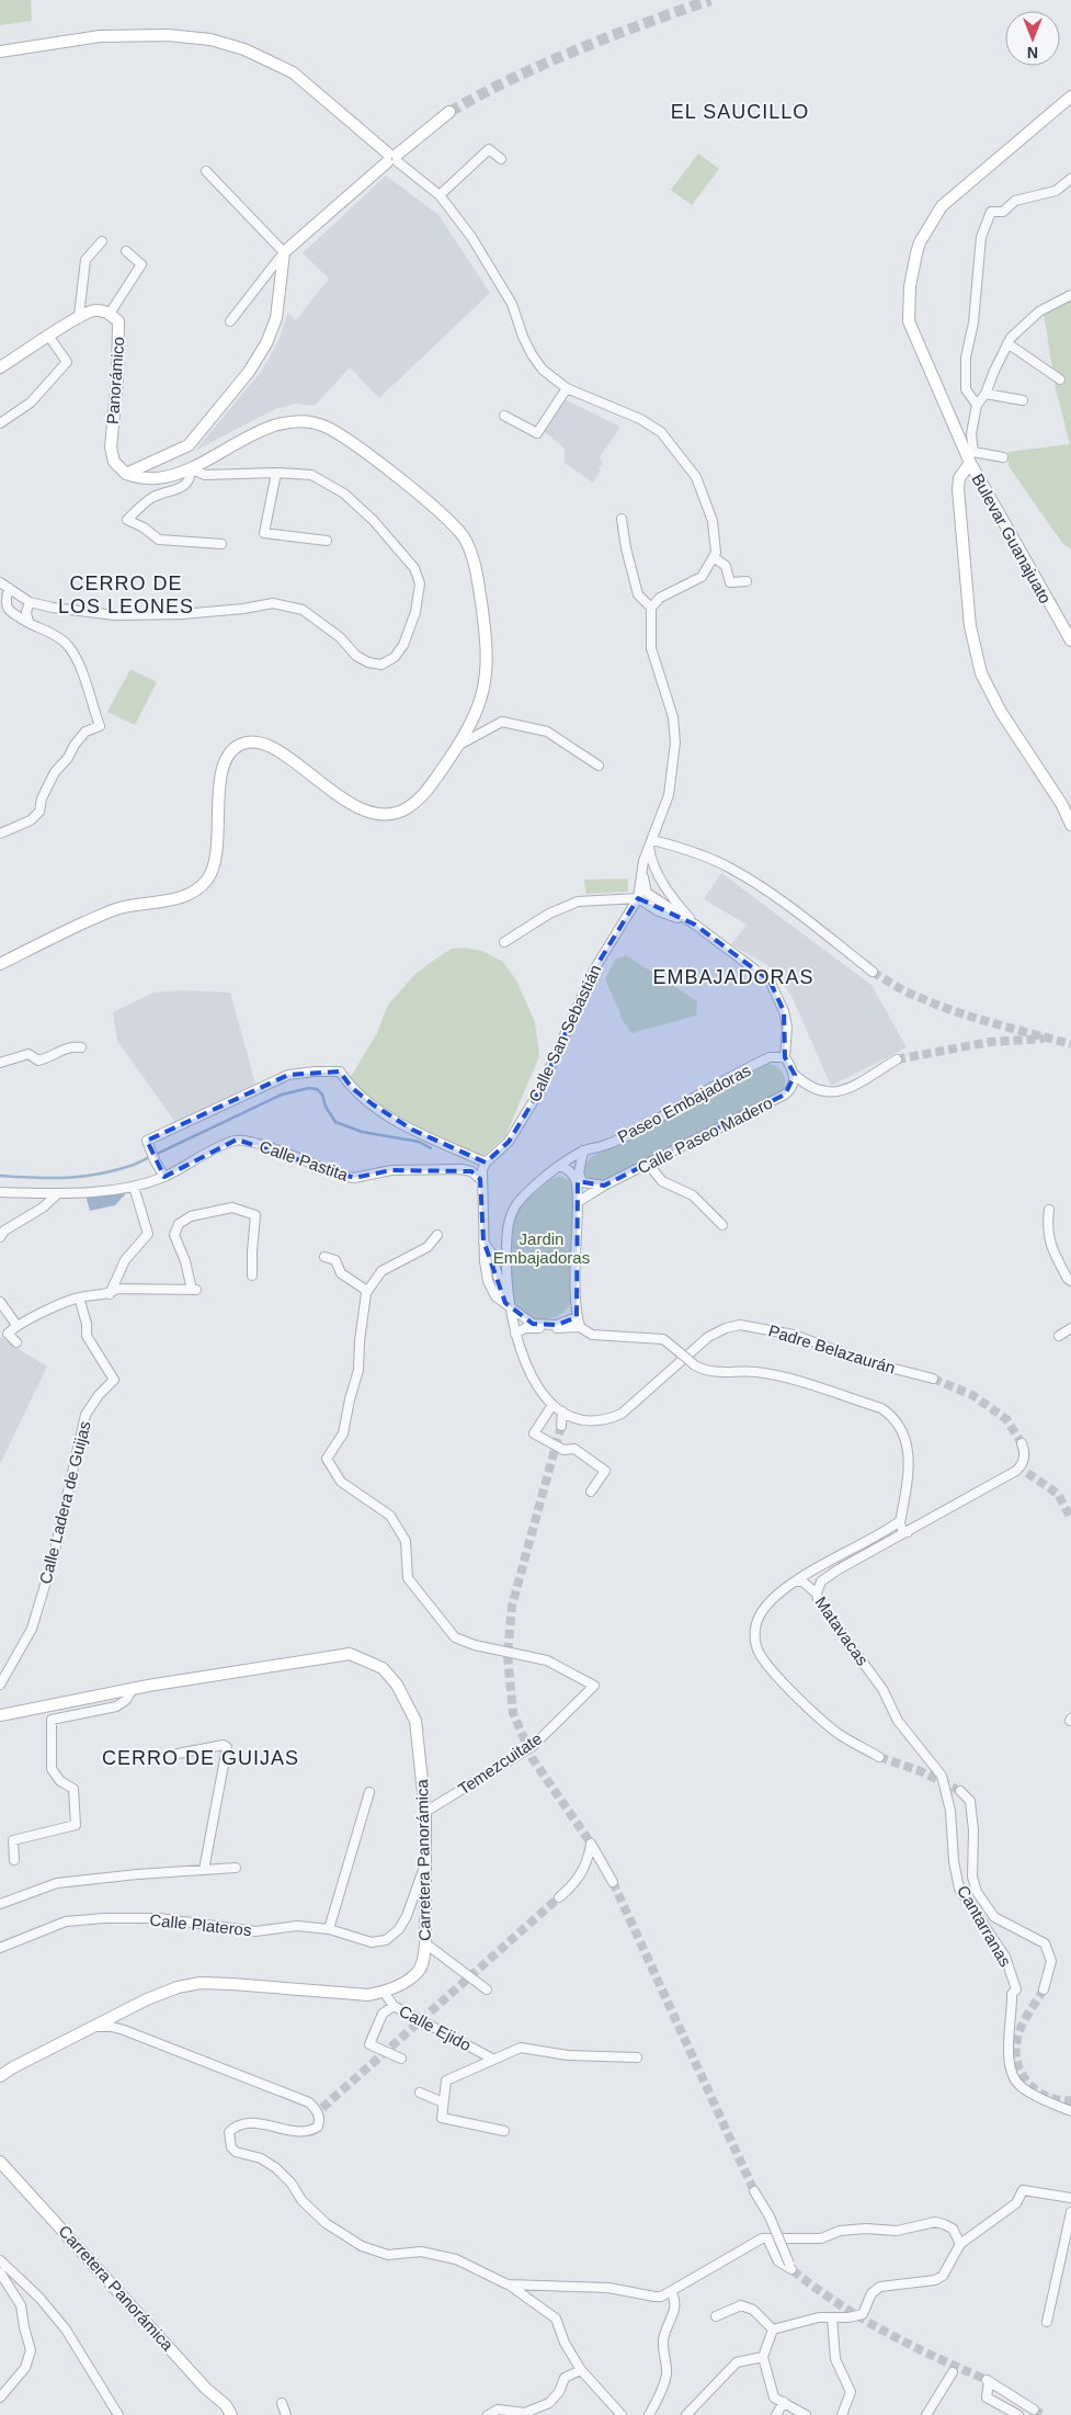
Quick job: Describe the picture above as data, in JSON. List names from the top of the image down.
{
  "streets": {
    "street": [
      "Panorámico",
      "Bulevar Guanajuato",
      "Calle San Sebastián",
      "Paseo Embajadoras",
      "Calle Paseo Madero",
      "Calle Pastita",
      "Padre Belazaurán",
      "Calle Ladera de Guijas",
      "Matavacas",
      "Temezcuitate",
      "Carretera Panorámica",
      "Calle Plateros",
      "Cantarranas",
      "Calle Ejido"
    ]
  },
  "crossings": [
    ["Paseo Embajadoras", "Padre Belazaurán"],
    ["Matavacas", "Cantarranas"],
    ["Temezcuitate", "Carretera Panorámica"],
    ["Carretera Panorámica", "Calle Plateros"],
    ["Carretera Panorámica", "Calle Ejido"]
  ],
  "districts": [
    "EL SAUCILLO",
    "CERRO DE LOS LEONES",
    "EMBAJADORAS",
    "CERRO DE GUIJAS"
  ],
  "parks": ["Jardin Embajadoras"],
  "north": "bottom"
}
